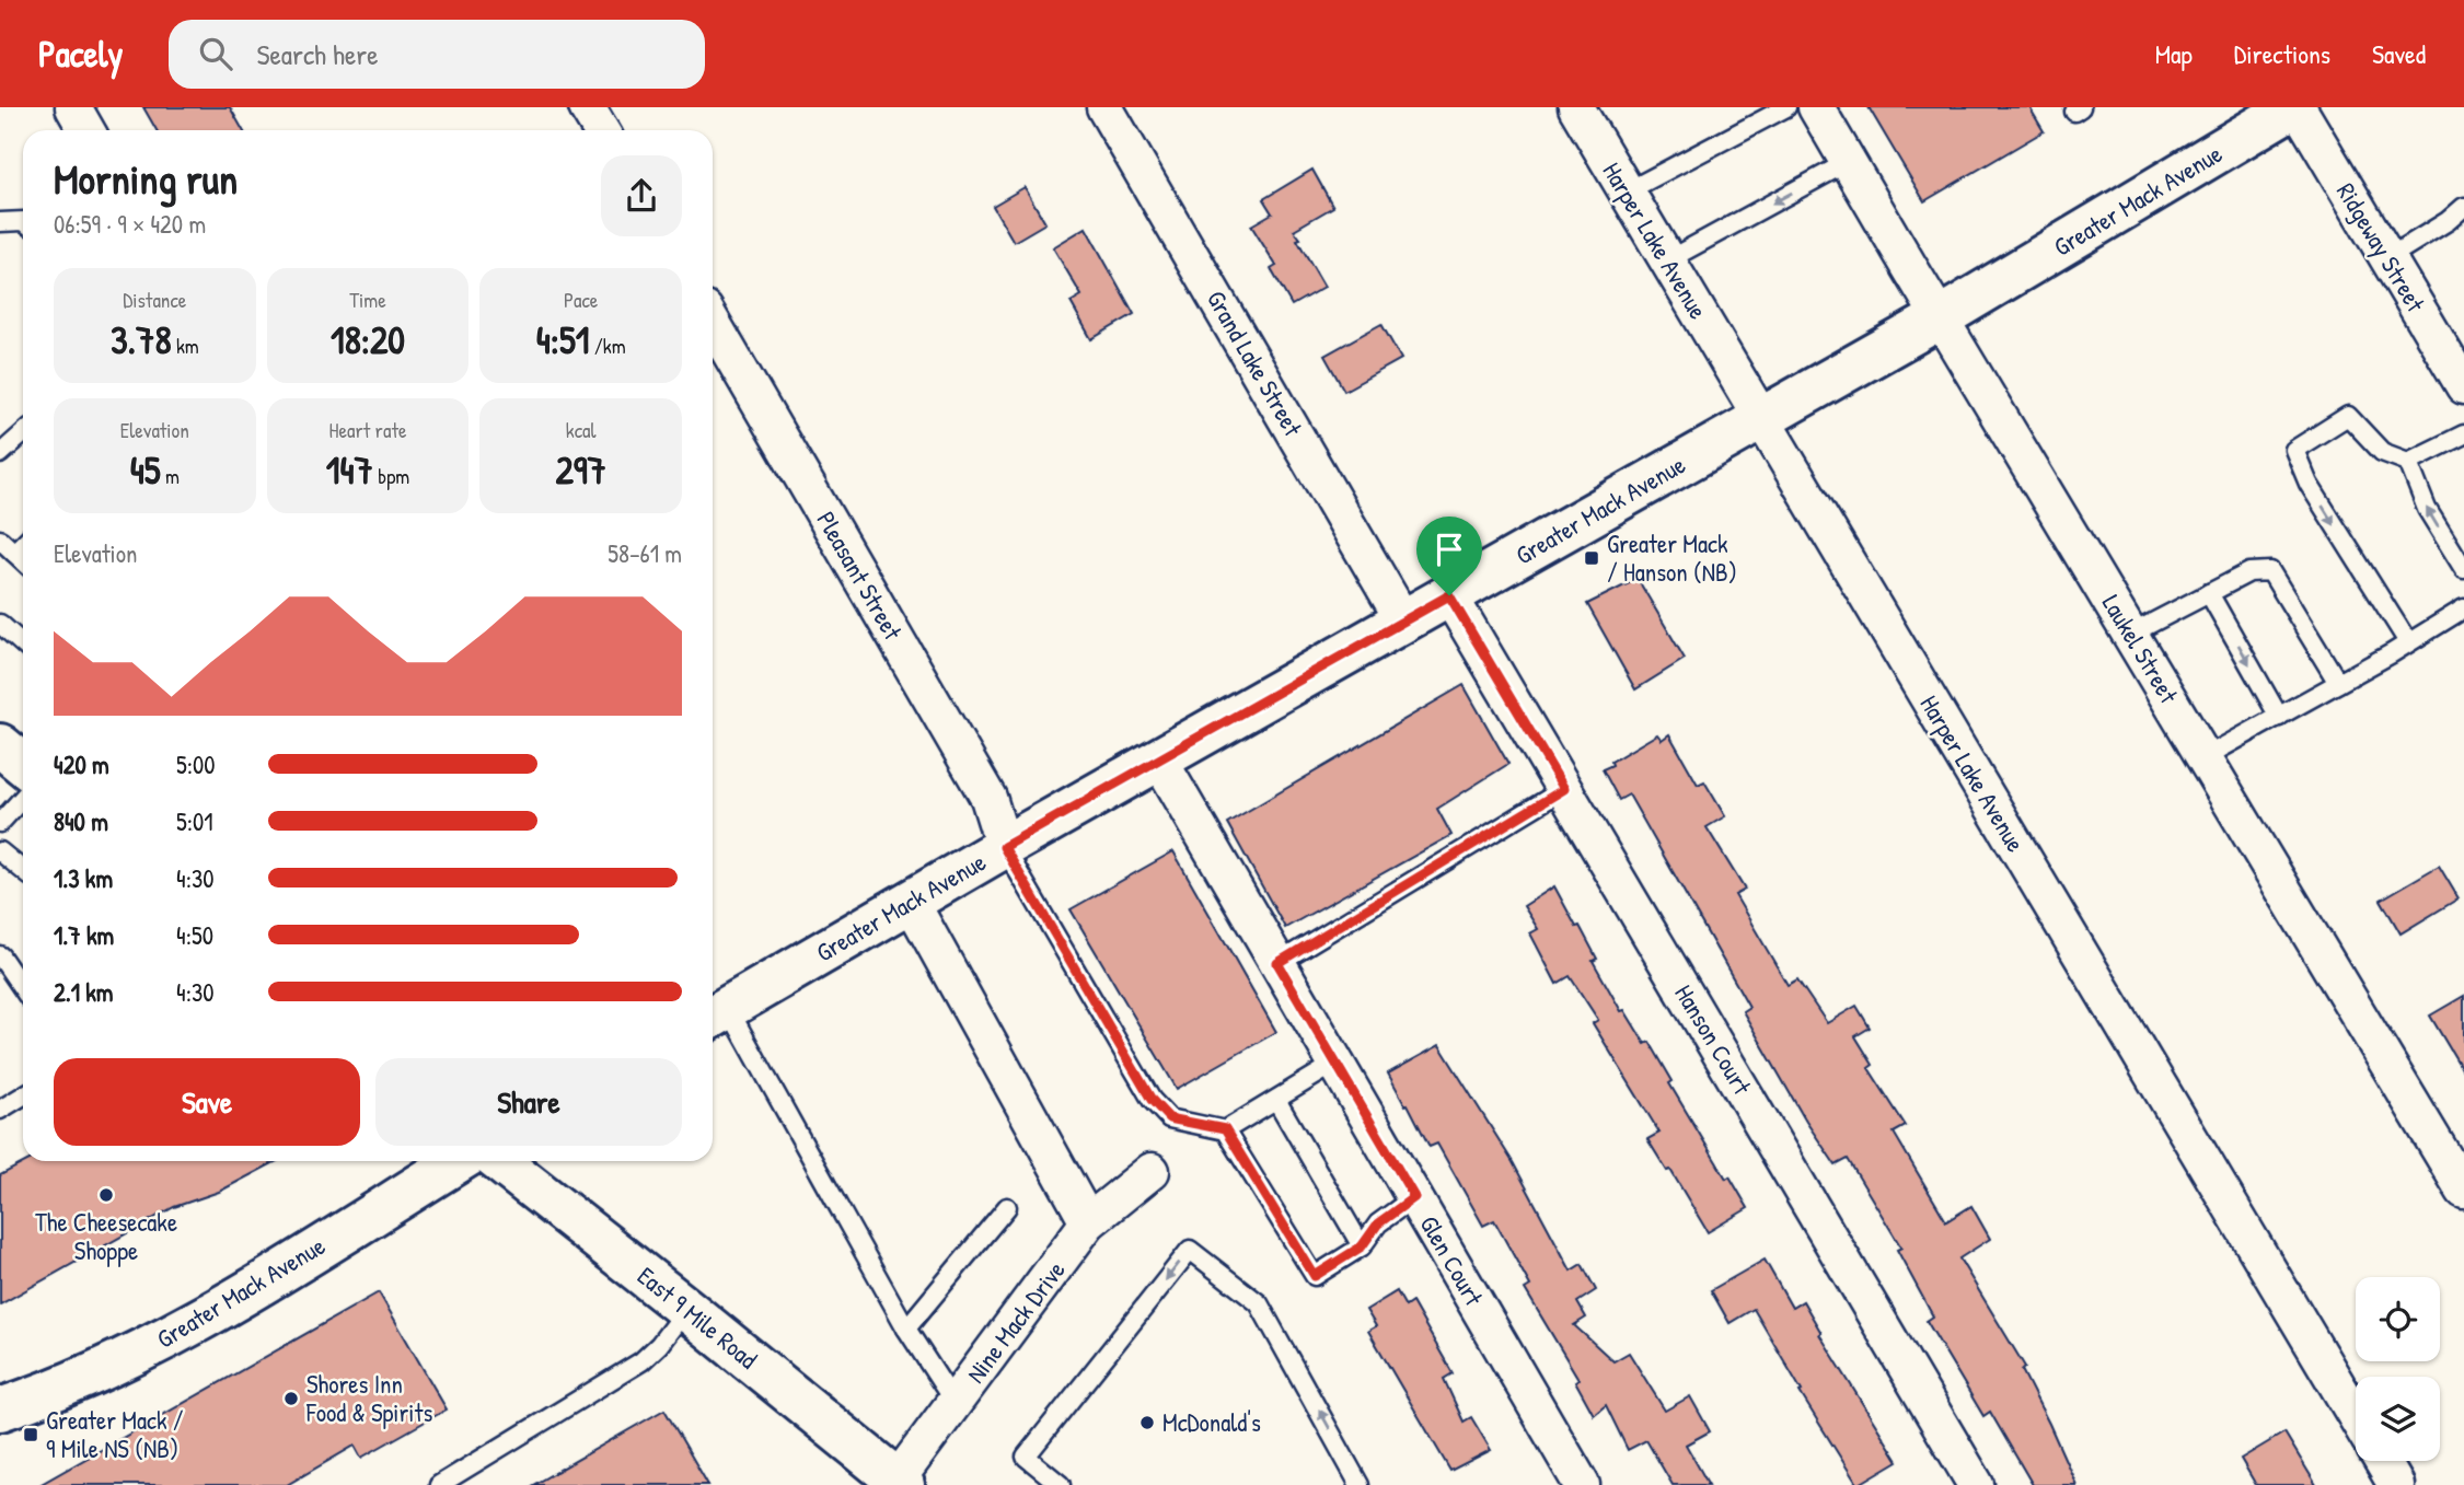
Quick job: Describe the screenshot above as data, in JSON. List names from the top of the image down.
{
  "streets": {
    "street": [
      "Greater Mack Avenue",
      "Harper Lake Avenue",
      "Ridgeway Street",
      "Grand Lake Street",
      "Pleasant Street",
      "Laukel Street",
      "Hanson Court",
      "Glen Court",
      "East 9 Mile Road",
      "Nine Mack Drive"
    ]
  },
  "crossings": [
    ["Greater Mack Avenue", "Harper Lake Avenue"],
    ["Greater Mack Avenue", "Ridgeway Street"],
    ["Greater Mack Avenue", "Grand Lake Street"],
    ["Greater Mack Avenue", "Pleasant Street"],
    ["Greater Mack Avenue", "Laukel Street"],
    ["Greater Mack Avenue", "Hanson Court"],
    ["Greater Mack Avenue", "Glen Court"],
    ["East 9 Mile Road", "Nine Mack Drive"]
  ],
  "places": {
    "transit": ["Greater Mack / Hanson (NB)", "Greater Mack / 9 Mile NS (NB)"],
    "other": ["The Cheesecake Shoppe", "Shores Inn Food & Spirits", "McDonald's"]
  },
  "page": {
    "header": "Pacely",
    "search": "Search here",
    "nav": ["Map", "Directions", "Saved"],
    "heading": ["Morning run", "06:59 · 9 × 420 m"],
    "stats": [
      ["Distance", "3.78 km"],
      ["Time", "18:20"],
      ["Pace", "4:51 /km"],
      ["Elevation", "45 m"],
      ["Heart rate", "147 bpm"],
      ["kcal", "297"]
    ],
    "chart": ["Elevation", "58–61 m"],
    "list": [
      {
        "name": "420 m",
        "note": "5:00"
      },
      {
        "name": "840 m",
        "note": "5:01"
      },
      {
        "name": "1.3 km",
        "note": "4:30"
      },
      {
        "name": "1.7 km",
        "note": "4:50"
      },
      {
        "name": "2.1 km",
        "note": "4:30"
      }
    ],
    "buttons": ["Save", "Share"]
  }
}
